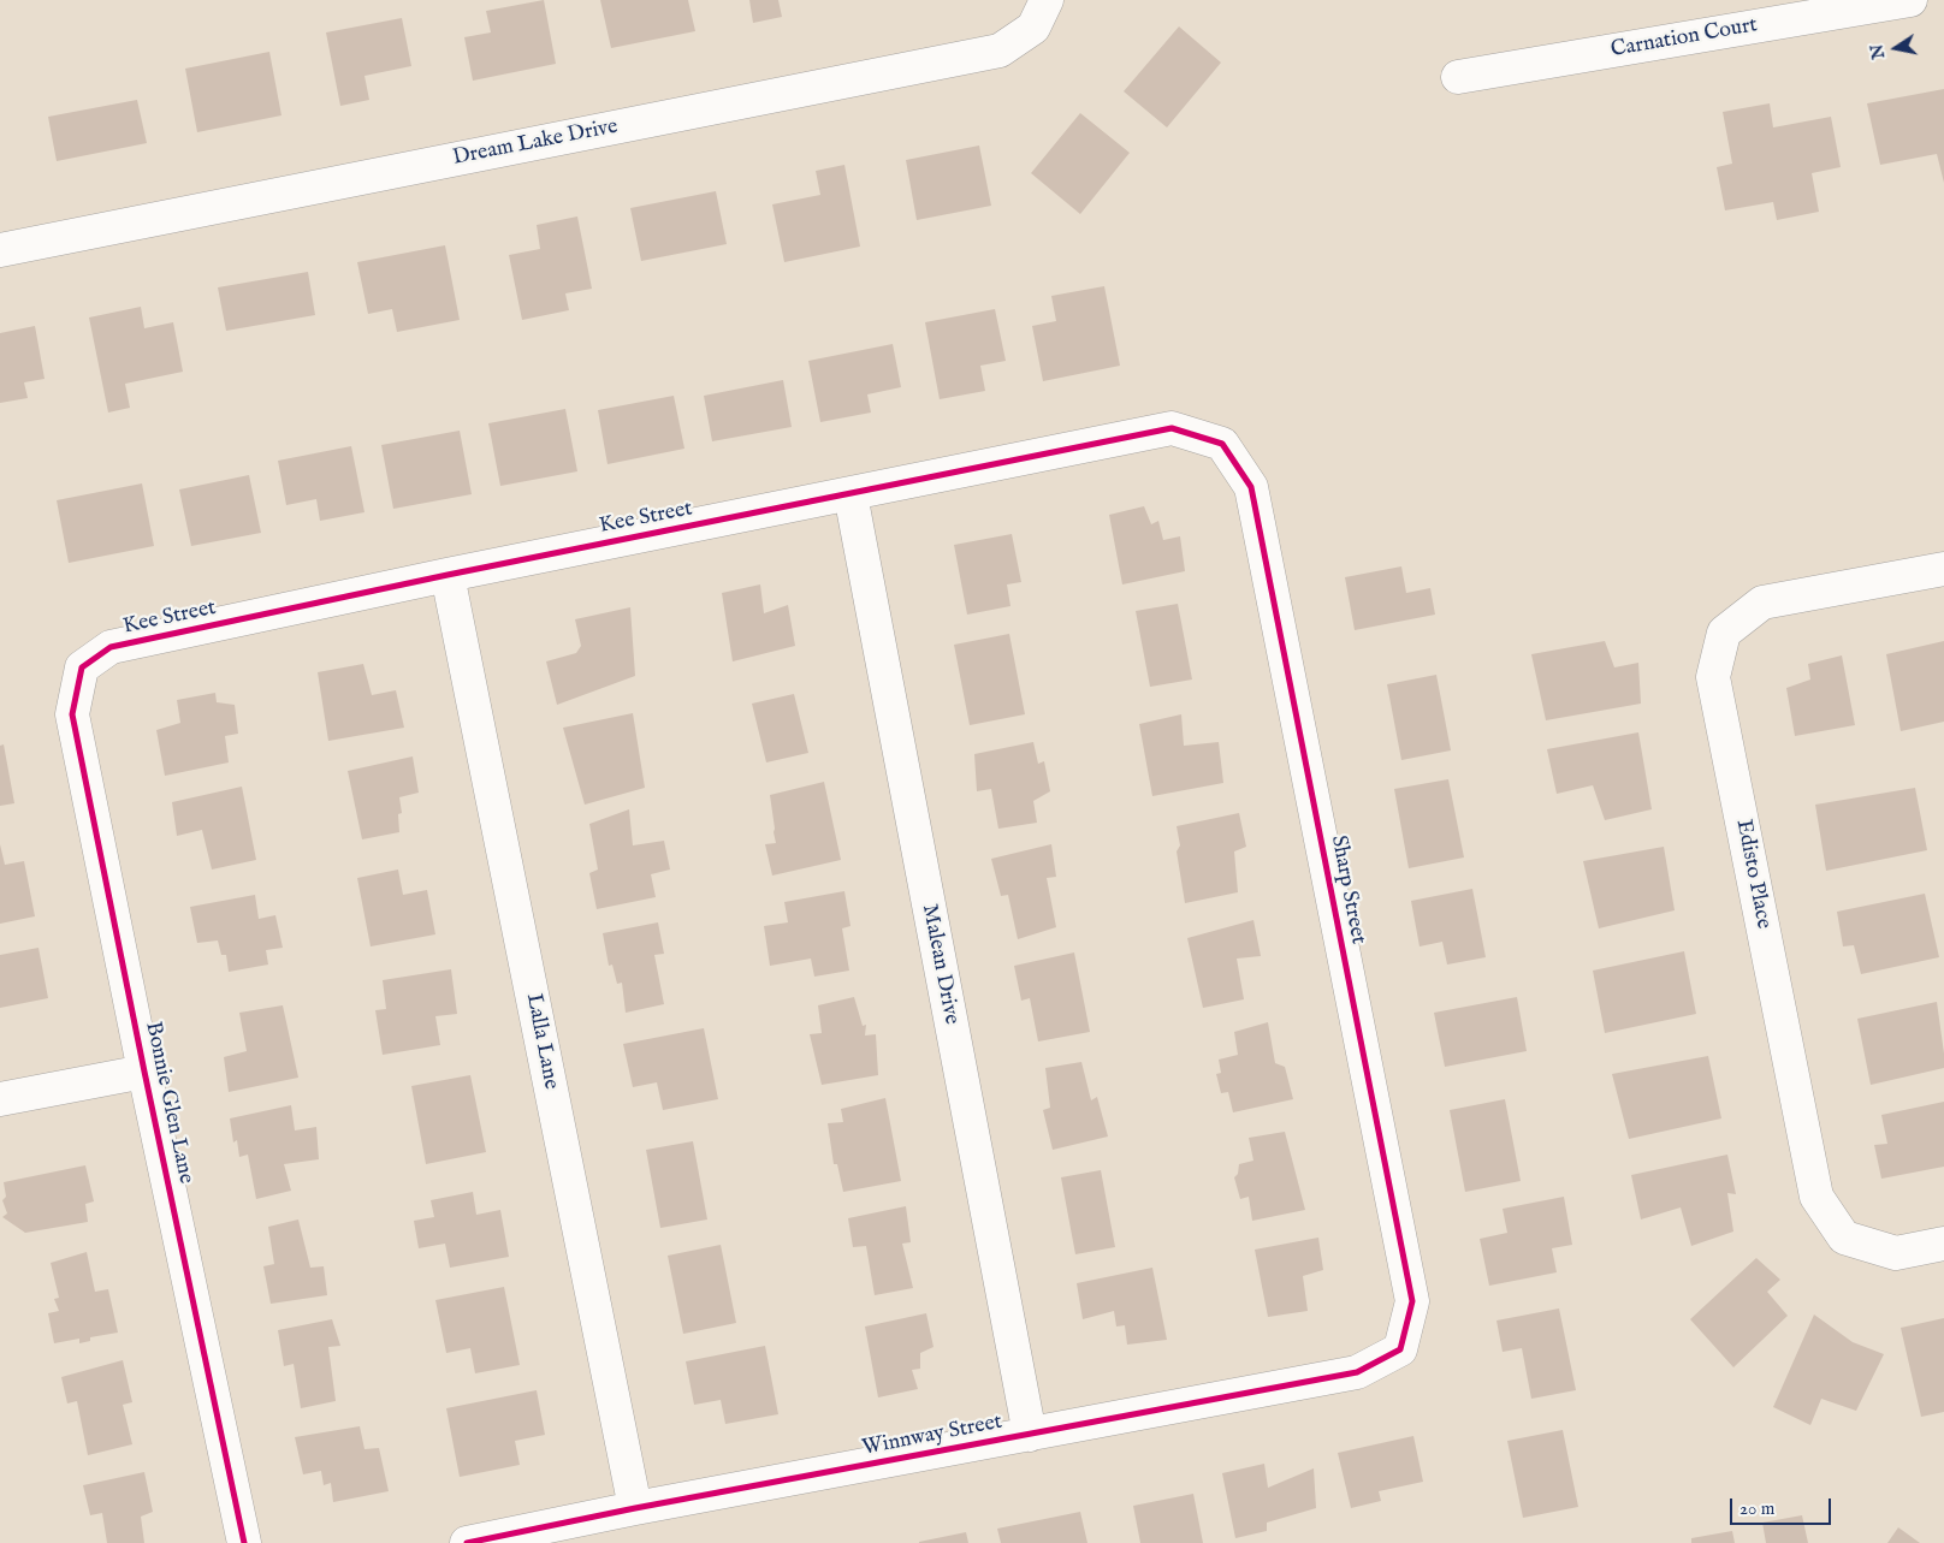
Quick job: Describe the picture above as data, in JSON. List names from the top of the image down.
{
  "streets": {
    "street": [
      "Carnation Court",
      "Dream Lake Drive",
      "Kee Street",
      "Edisto Place",
      "Sharp Street",
      "Malean Drive",
      "Lalla Lane",
      "Bonnie Glen Lane",
      "Winnway Street"
    ]
  },
  "crossings": [
    ["Kee Street", "Sharp Street"],
    ["Kee Street", "Malean Drive"],
    ["Kee Street", "Lalla Lane"],
    ["Kee Street", "Bonnie Glen Lane"],
    ["Sharp Street", "Winnway Street"],
    ["Malean Drive", "Winnway Street"],
    ["Lalla Lane", "Winnway Street"]
  ],
  "scale_bar": "20 m",
  "north": "left"
}
